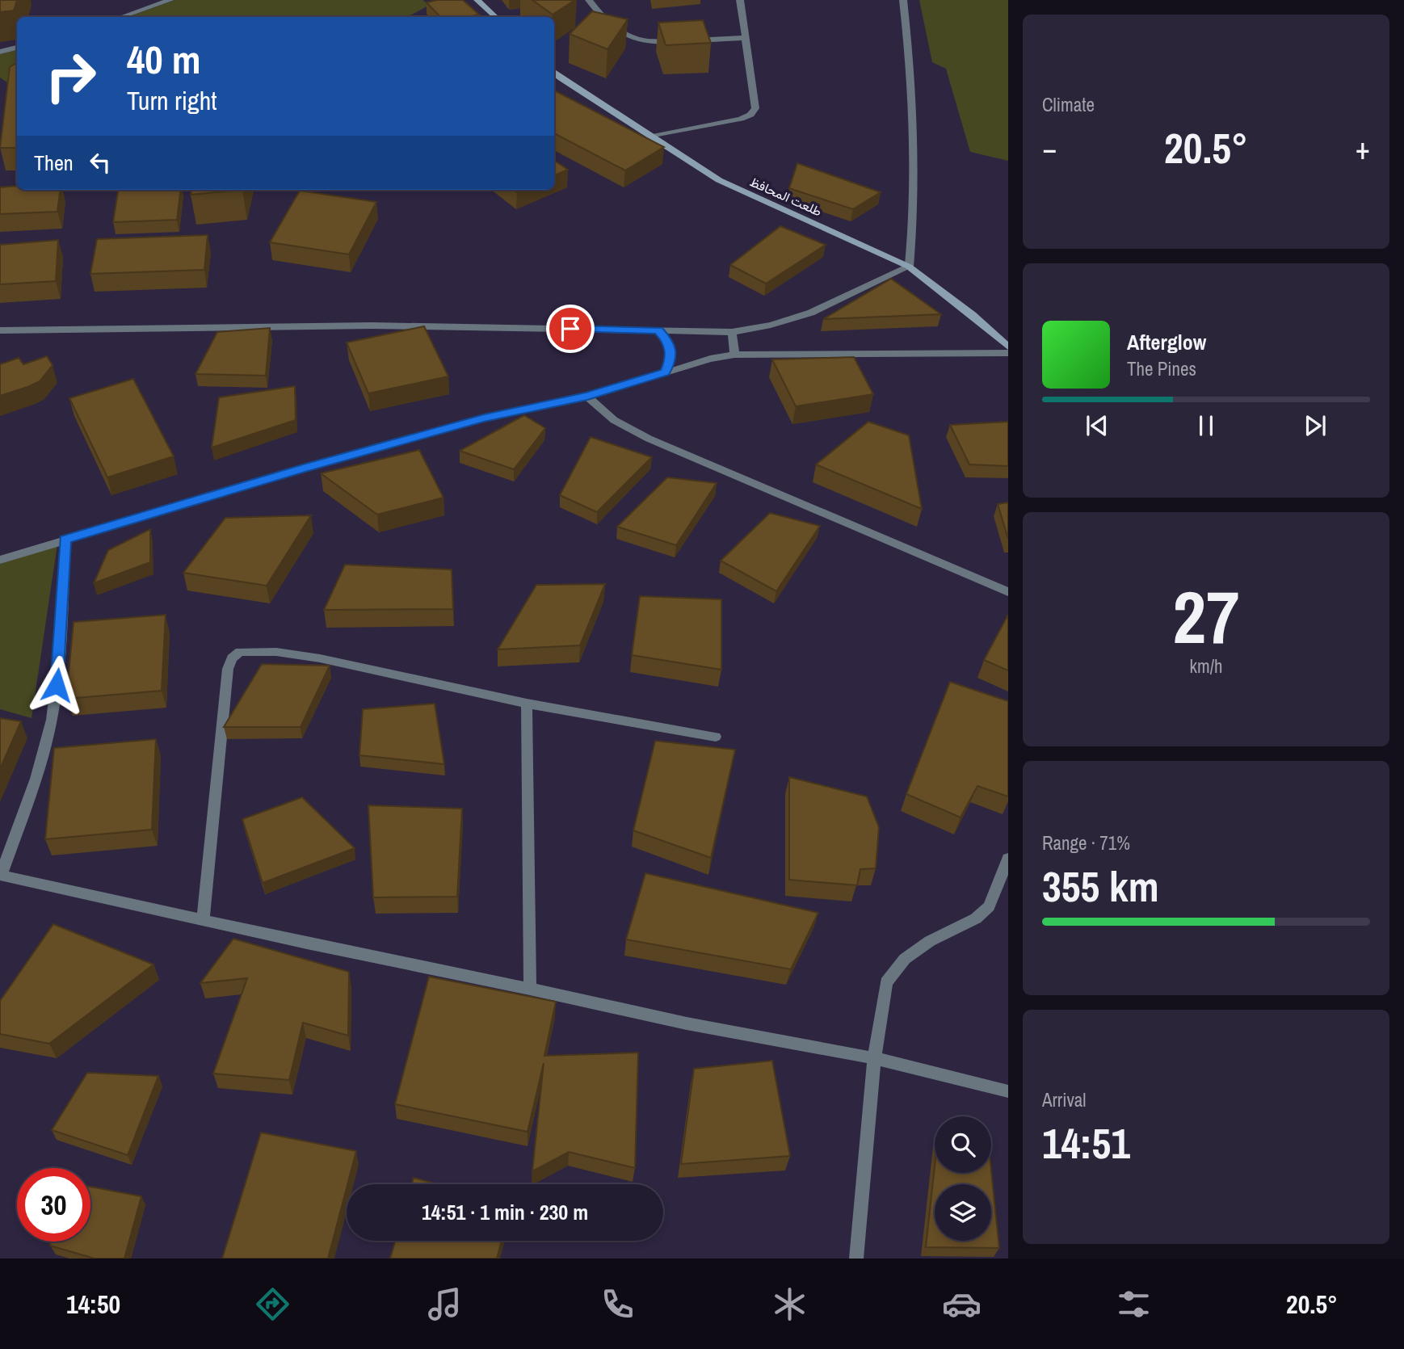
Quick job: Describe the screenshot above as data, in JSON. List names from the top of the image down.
{
  "streets": {
    "street": ["طلعت المحافظ"]
  },
  "page": {
    "tile": [
      "Climate",
      ["27", "km/h"],
      ["Range · 71%", "355 km"],
      ["Arrival", "14:51"]
    ],
    "turn": ["40 m", "Turn right"],
    "heat": ["−", "20.5°", "+"],
    "then": "Then",
    "song": ["Afterglow", "The Pines"],
    "limit": "30",
    "trip": "14:51 · 1 min · 230 m",
    "tabs": ["14:50", "20.5°"]
  }
}
